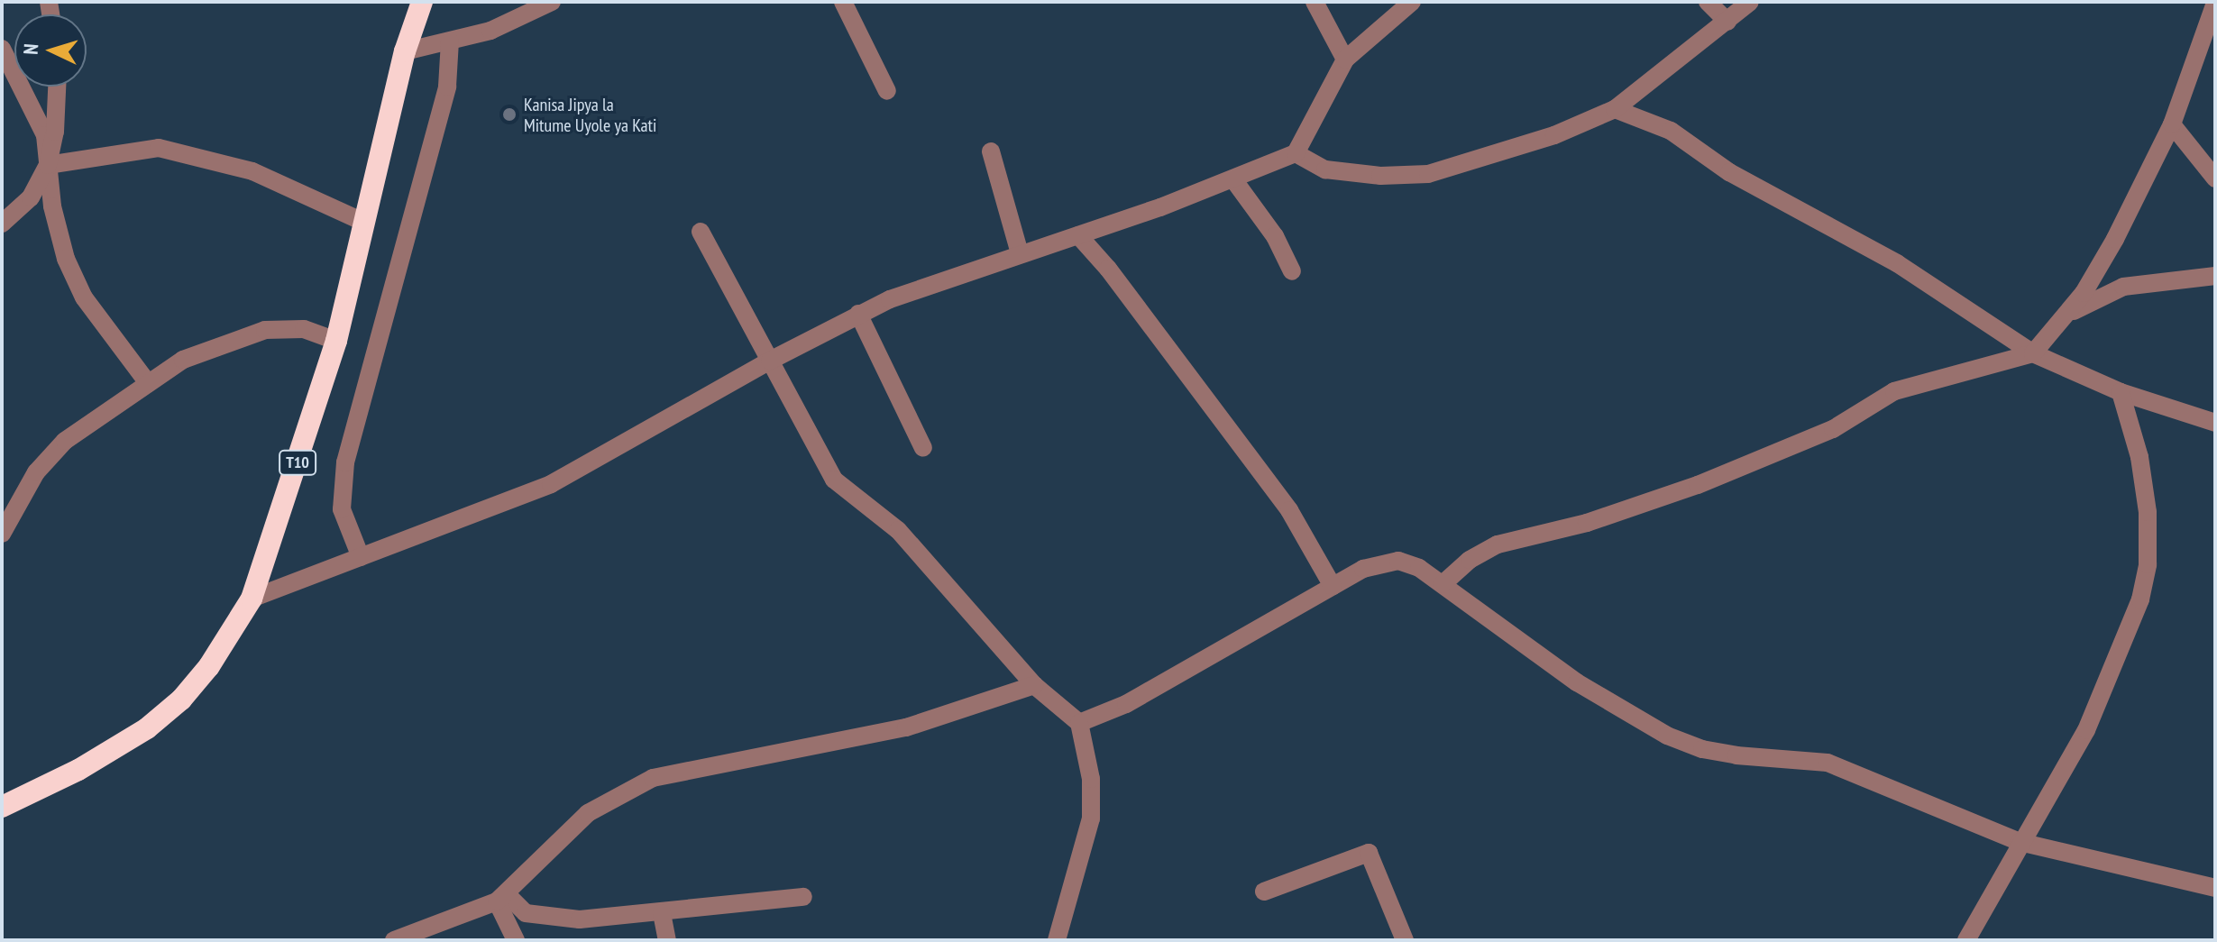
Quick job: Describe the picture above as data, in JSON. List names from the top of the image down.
{
  "streets": {
    "highway": ["T10"]
  },
  "places": ["Kanisa Jipya la Mitume Uyole ya Kati"],
  "north": "left"
}
